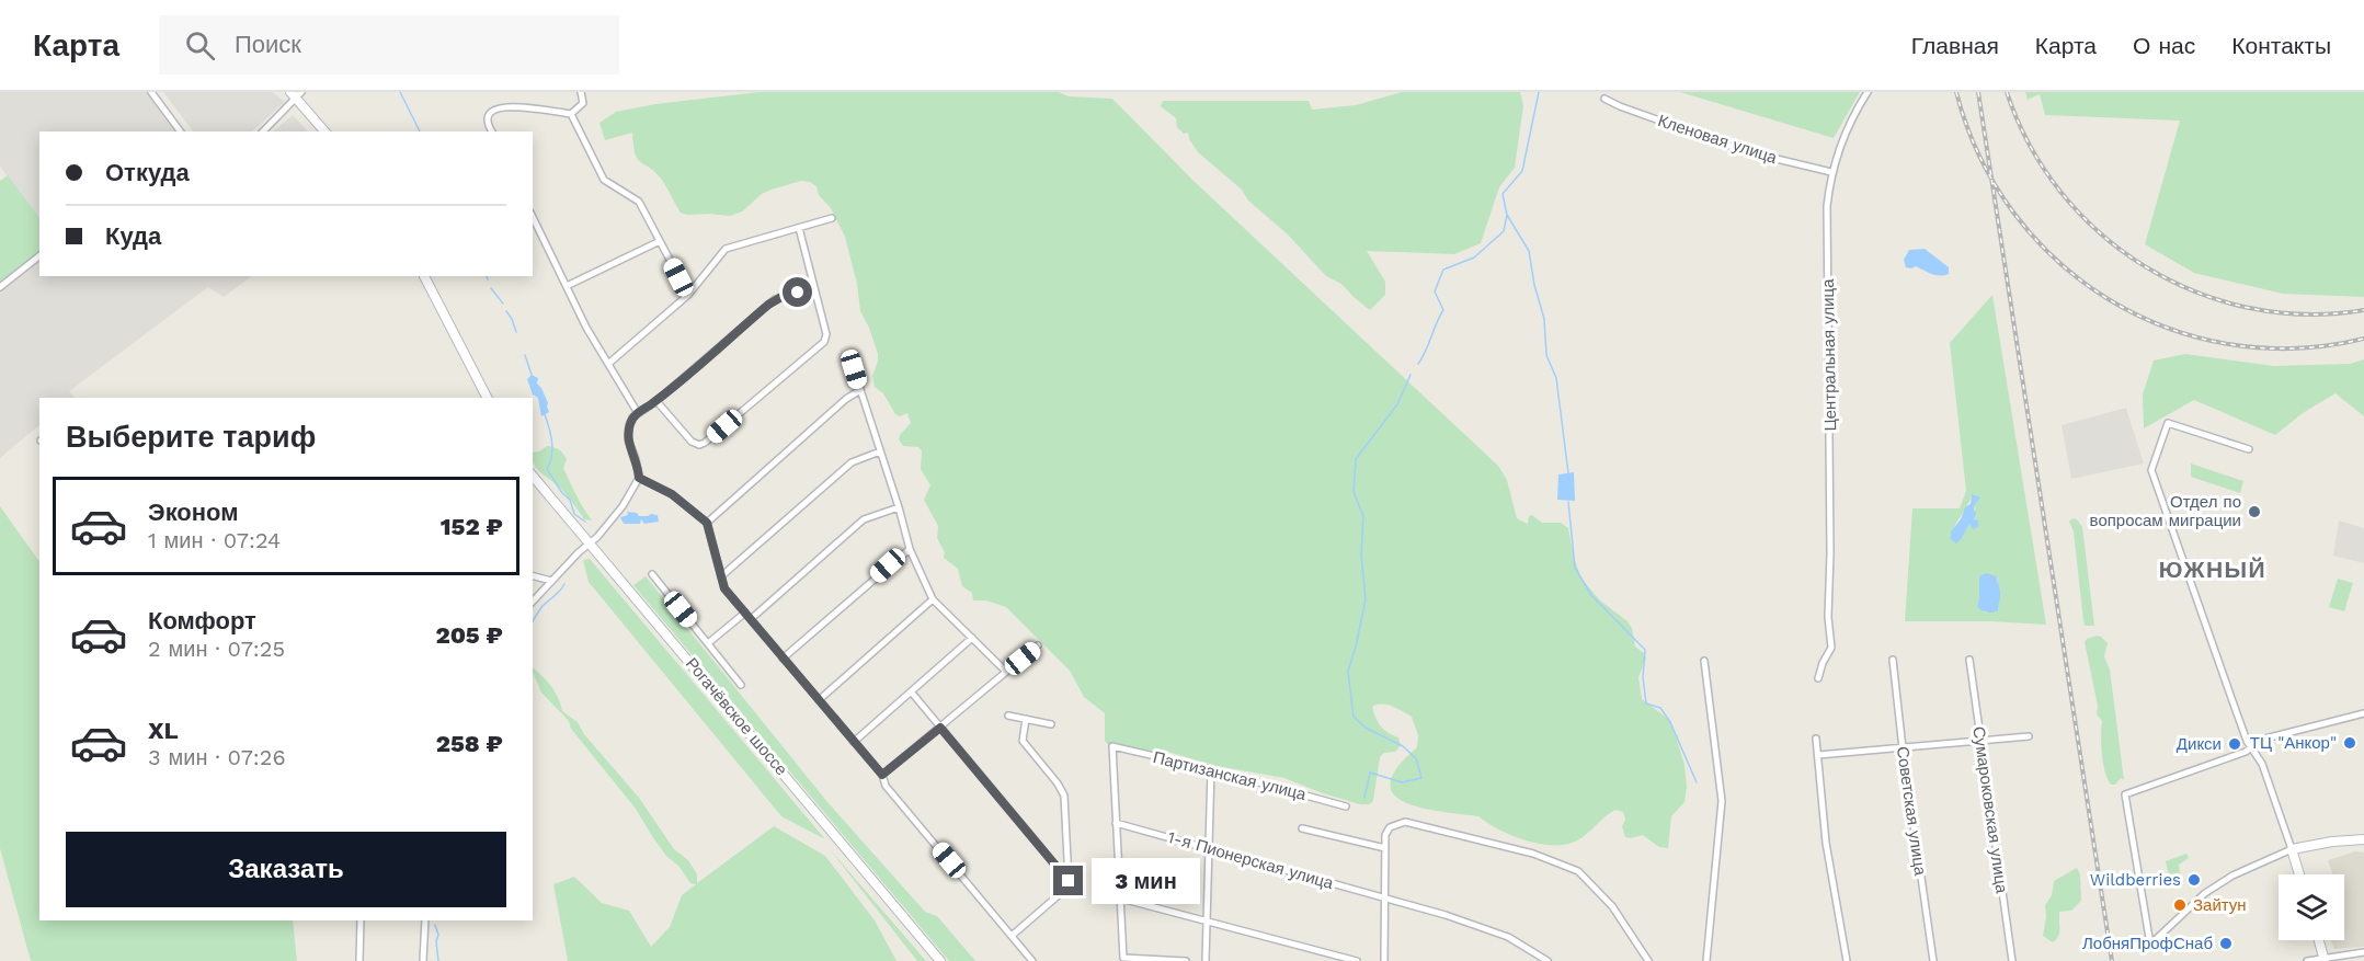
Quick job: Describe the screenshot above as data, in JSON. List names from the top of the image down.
{
  "streets": {
    "main road": ["Рогачёвское шоссе"],
    "street": [
      "Кленовая улица",
      "Центральная улица",
      "Партизанская улица",
      "Сумароковская улица",
      "Советская улица",
      "1-я Пионерская улица"
    ]
  },
  "crossings": [
    ["Кленовая улица", "Центральная улица"],
    ["Партизанская улица", "1-я Пионерская улица"]
  ],
  "districts": ["ЮЖНЫЙ"],
  "places": [
    "Отдел по вопросам миграции",
    "ТЦ \"Анкор\"",
    "Дикси",
    "Wildberries",
    "Зайтун",
    "ЛобняПрофСнаб"
  ],
  "page": {
    "header": "Карта",
    "search": "Поиск",
    "nav": [
      "Главная",
      "Карта",
      "О нас",
      "Контакты"
    ],
    "banner": ["Откуда", "Куда"],
    "heading": "Выберите тариф",
    "list": [
      {
        "name": "Эконом",
        "note": "1 мин · 07:24",
        "value": "152 ₽"
      },
      {
        "name": "Комфорт",
        "note": "2 мин · 07:25",
        "value": "205 ₽"
      },
      {
        "name": "XL",
        "note": "3 мин · 07:26",
        "value": "258 ₽"
      }
    ],
    "buttons": "Заказать",
    "bubble": "3 мин"
  }
}
